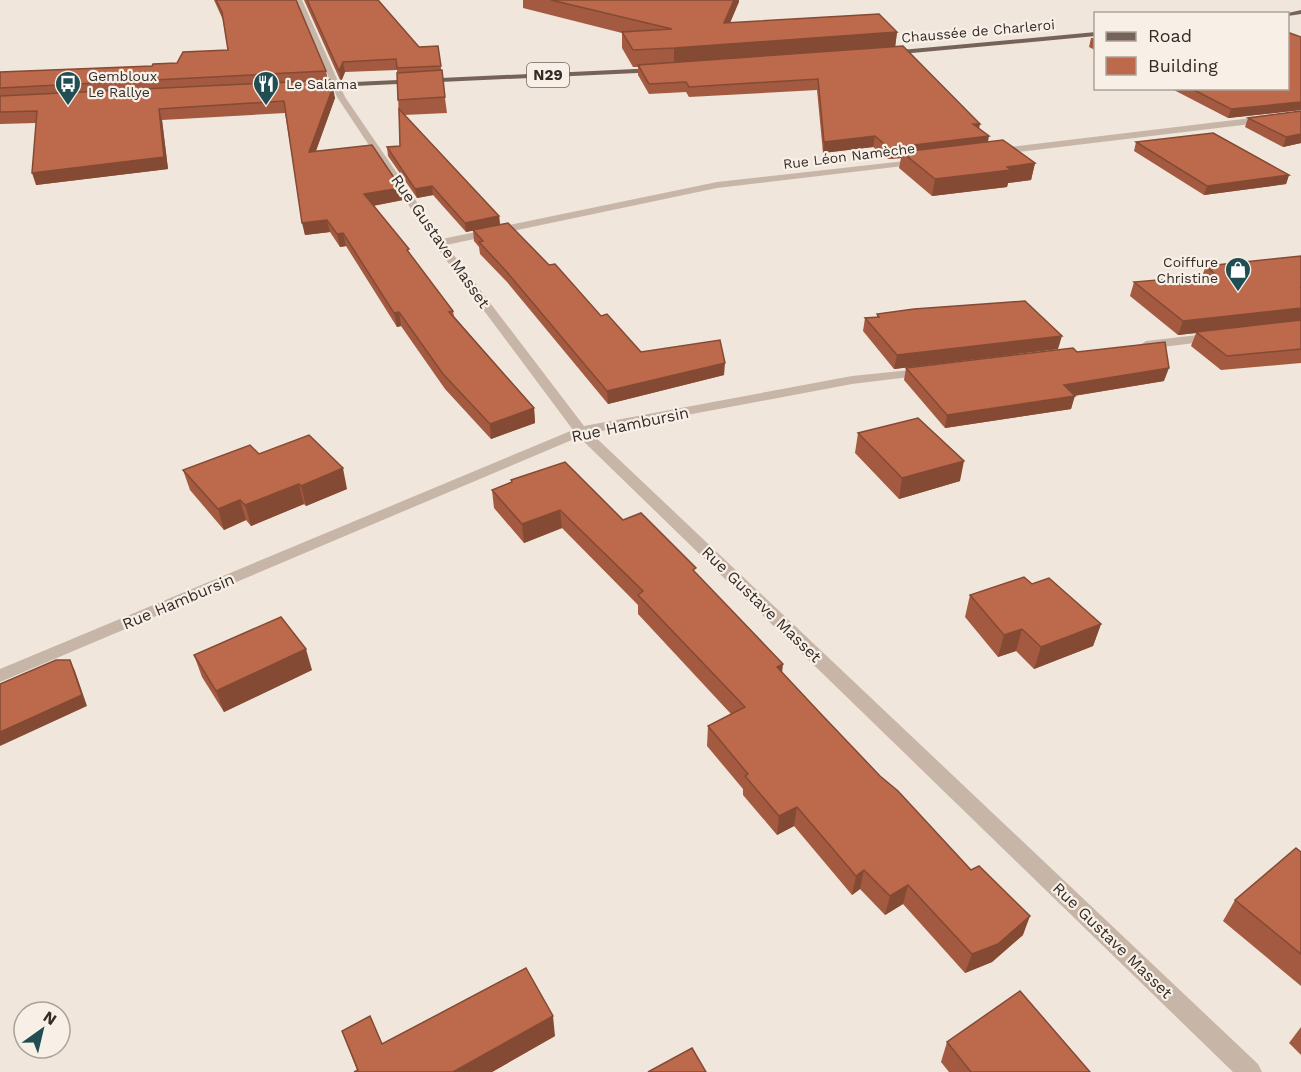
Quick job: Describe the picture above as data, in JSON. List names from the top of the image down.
{
  "streets": {
    "main road": ["Chaussée de Charleroi", "N29"],
    "street": ["Rue Léon Namèche", "Rue Gustave Masset", "Rue Hambursin"]
  },
  "crossings": [
    ["N29", "Rue Gustave Masset"],
    ["Rue Léon Namèche", "Rue Gustave Masset"],
    ["Rue Gustave Masset", "Rue Hambursin"]
  ],
  "places": {
    "bus stop": ["Gembloux Le Rallye"],
    "restaurant": ["Le Salama"],
    "shop": ["Coiffure Christine"]
  },
  "legend": ["Road", "Building"],
  "north": "top right"
}
